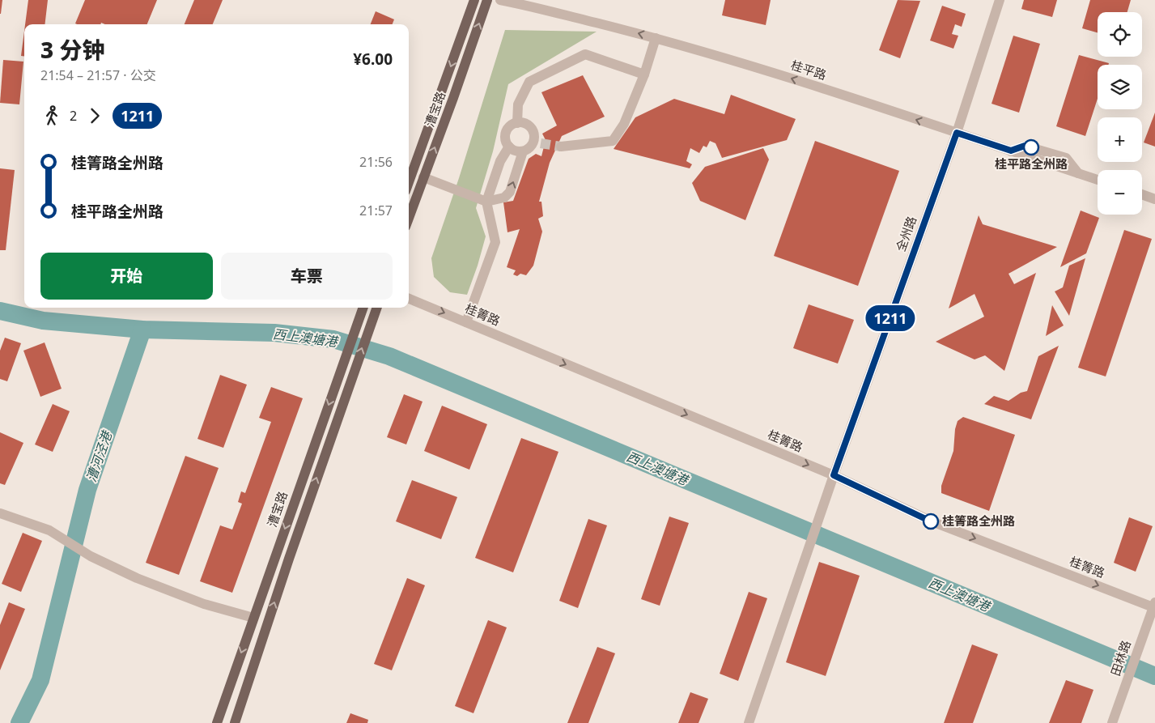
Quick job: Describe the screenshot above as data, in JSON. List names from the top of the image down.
{
  "streets": {
    "main road": ["漕宝路"],
    "street": [
      "桂平路",
      "全州路",
      "桂箐路",
      "田林路"
    ]
  },
  "crossings": [
    ["桂平路", "全州路"],
    ["全州路", "桂箐路"],
    ["桂箐路", "田林路"]
  ],
  "one_way": ["桂平路", "桂箐路"],
  "water": ["西上澳塘港", "漕河泾港"],
  "places": ["桂平路全州路", "桂箐路全州路"],
  "lines": ["bus line 1211"],
  "page": {
    "on_map": "1211",
    "map_buttons": ["+", "−"],
    "heading": ["3 分钟", "21:54 – 21:57 · 公交", "¥6.00"],
    "legs": ["2", "1211"],
    "list": [
      {
        "name": "桂箐路全州路",
        "value": "21:56"
      },
      {
        "name": "桂平路全州路",
        "value": "21:57"
      }
    ],
    "buttons": ["开始", "车票"]
  }
}
